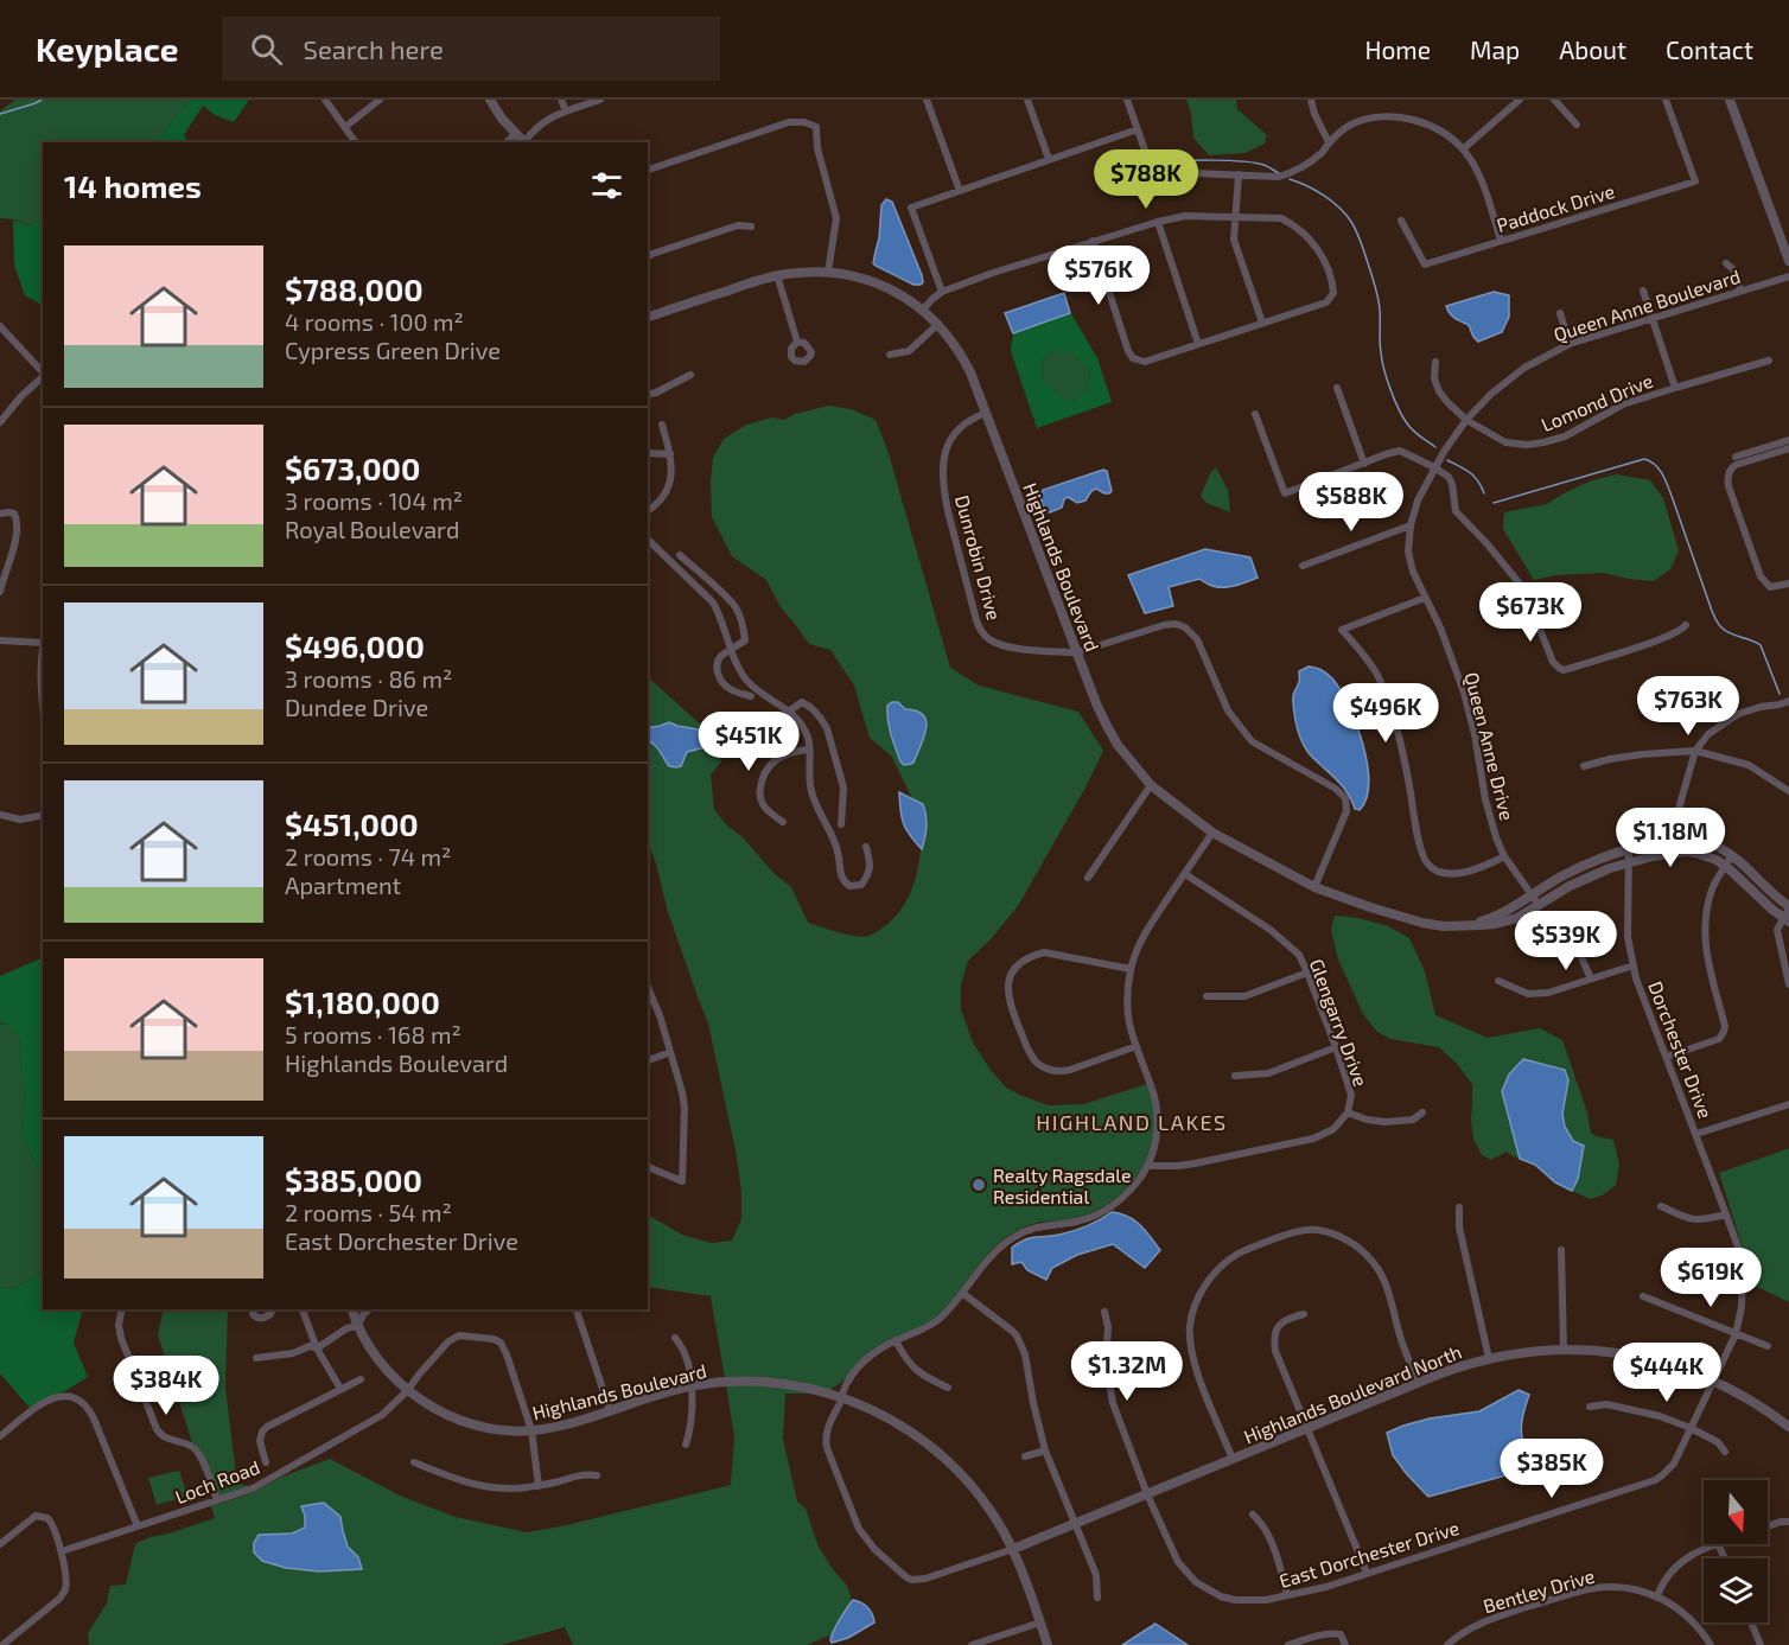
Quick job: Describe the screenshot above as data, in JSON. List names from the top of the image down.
{
  "streets": {
    "street": [
      "Paddock Drive",
      "Queen Anne Boulevard",
      "Lomond Drive",
      "Dunrobin Drive",
      "Highlands Boulevard",
      "Queen Anne Drive",
      "Glengarry Drive",
      "Dorchester Drive",
      "Highlands Boulevard North",
      "Loch Road",
      "East Dorchester Drive",
      "Bentley Drive"
    ]
  },
  "crossings": [
    ["Queen Anne Boulevard", "Lomond Drive"],
    ["Queen Anne Boulevard", "Queen Anne Drive"],
    ["Dunrobin Drive", "Highlands Boulevard"],
    ["Highlands Boulevard", "Queen Anne Drive"],
    ["Highlands Boulevard", "Dorchester Drive"],
    ["Highlands Boulevard", "Highlands Boulevard North"],
    ["Highlands Boulevard", "Loch Road"],
    ["Dorchester Drive", "East Dorchester Drive"],
    ["Highlands Boulevard North", "East Dorchester Drive"]
  ],
  "districts": ["HIGHLAND LAKES"],
  "places": ["Realty Ragsdale Residential"],
  "north": "bottom",
  "page": {
    "header": "Keyplace",
    "search": "Search here",
    "nav": [
      "Home",
      "Map",
      "About",
      "Contact"
    ],
    "heading": "14 homes",
    "price": [
      "$788K",
      "$576K",
      "$588K",
      "$673K",
      "$763K",
      "$496K",
      "$451K",
      "$1.18M",
      "$539K",
      "$619K",
      "$1.32M",
      "$444K",
      "$384K",
      "$385K"
    ],
    "list": [
      {
        "name": "$788,000",
        "note": "4 rooms · 100 m² · Cypress Green Drive"
      },
      {
        "name": "$673,000",
        "note": "3 rooms · 104 m² · Royal Boulevard"
      },
      {
        "name": "$496,000",
        "note": "3 rooms · 86 m² · Dundee Drive"
      },
      {
        "name": "$451,000",
        "note": "2 rooms · 74 m² · Apartment"
      },
      {
        "name": "$1,180,000",
        "note": "5 rooms · 168 m² · Highlands Boulevard"
      },
      {
        "name": "$385,000",
        "note": "2 rooms · 54 m² · East Dorchester Drive"
      }
    ]
  }
}
